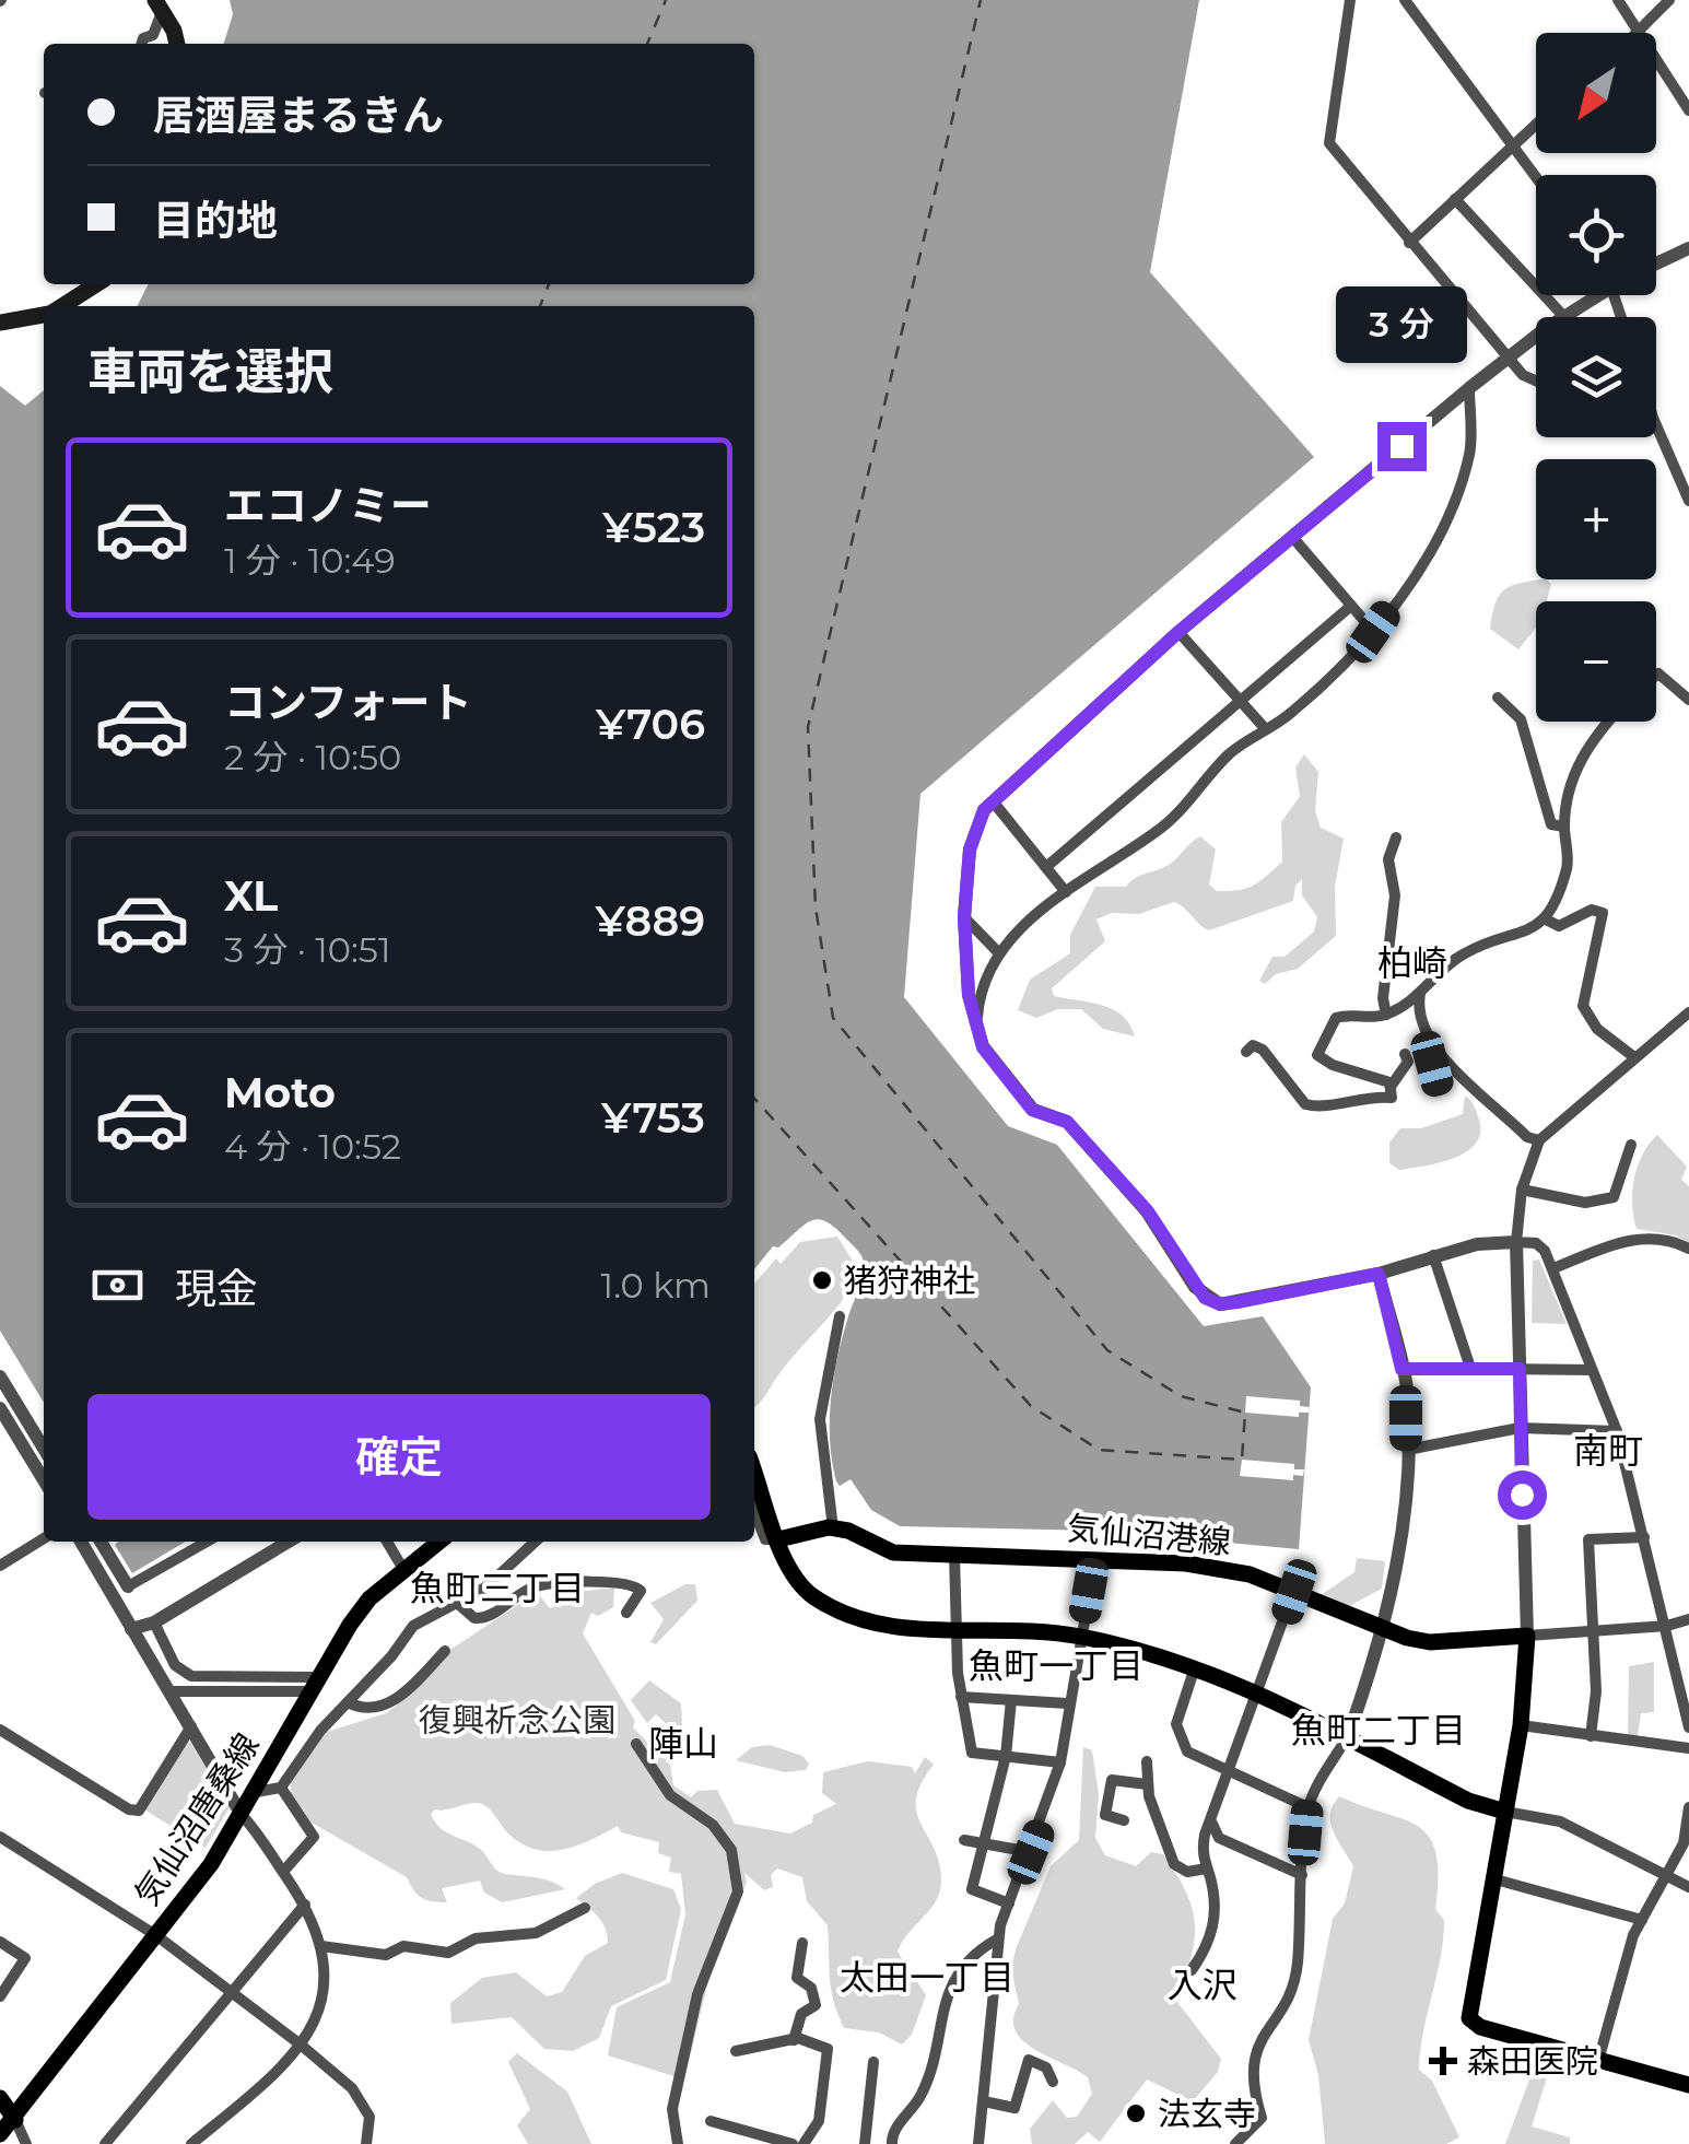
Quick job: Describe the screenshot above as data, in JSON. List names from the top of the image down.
{
  "streets": {
    "main road": ["気仙沼港線", "気仙沼唐桑線"]
  },
  "districts": [
    "柏崎",
    "南町",
    "魚町三丁目",
    "魚町一丁目",
    "魚町二丁目",
    "陣山",
    "太田一丁目",
    "入沢"
  ],
  "parks": ["復興祈念公園"],
  "places": {
    "other": ["猪狩神社", "法玄寺"],
    "health": ["森田医院"]
  },
  "north": "bottom left",
  "page": {
    "map_buttons": ["+", "−"],
    "banner": ["居酒屋まるきん", "目的地"],
    "bubble": "3 分",
    "heading": "車両を選択",
    "list": [
      {
        "name": "エコノミー",
        "note": "1 分 · 10:49",
        "value": "¥523"
      },
      {
        "name": "コンフォート",
        "note": "2 分 · 10:50",
        "value": "¥706"
      },
      {
        "name": "XL",
        "note": "3 分 · 10:51",
        "value": "¥889"
      },
      {
        "name": "Moto",
        "note": "4 分 · 10:52",
        "value": "¥753"
      }
    ],
    "pay": ["現金", "1.0 km"],
    "buttons": "確定"
  }
}
